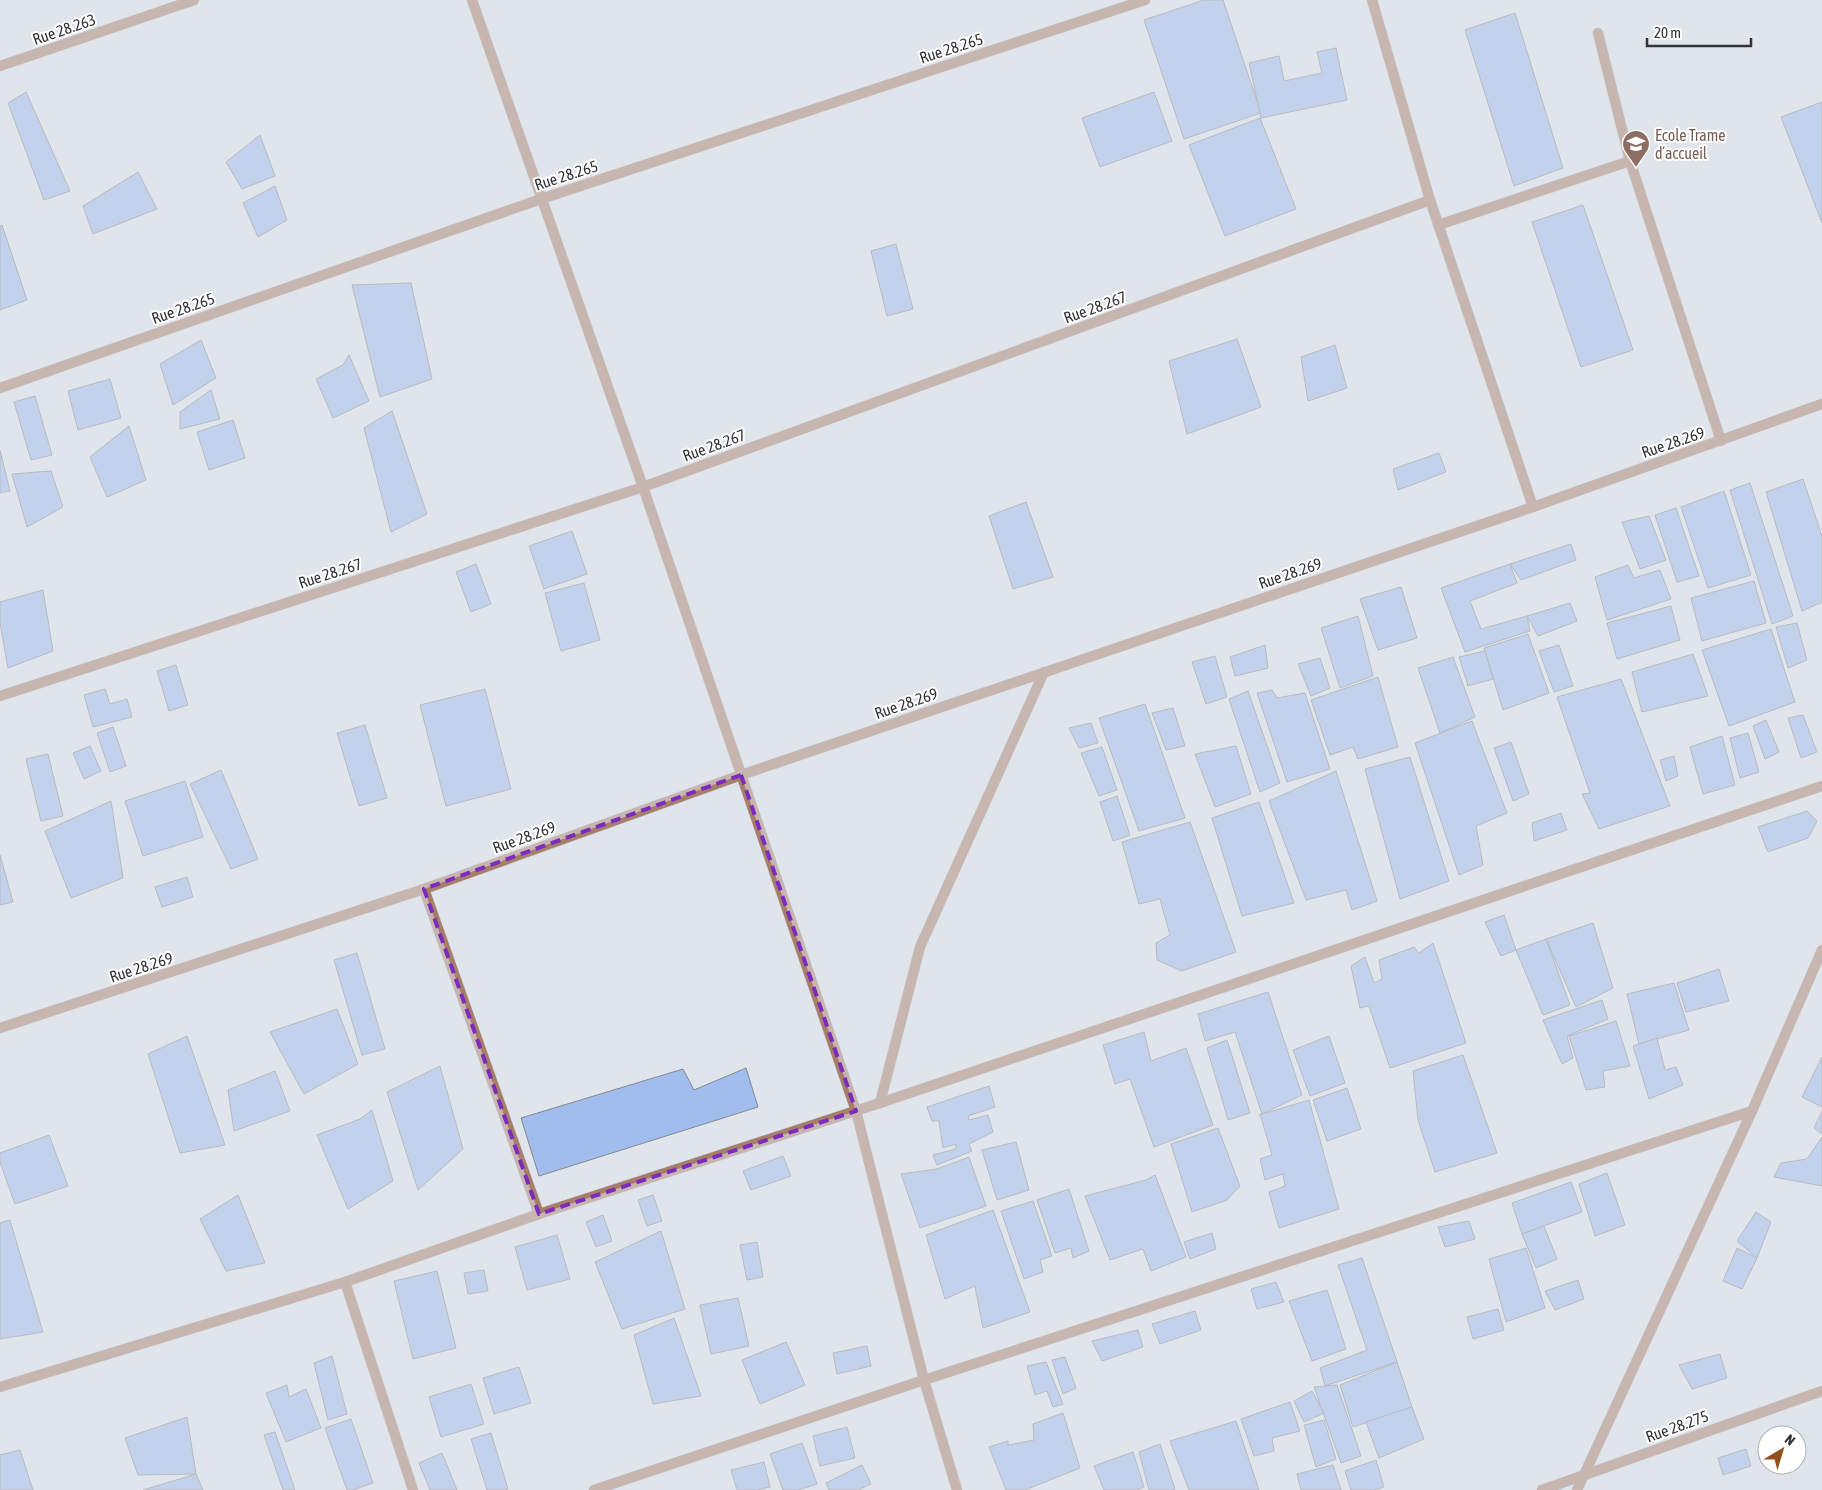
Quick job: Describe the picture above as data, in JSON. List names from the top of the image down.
{
  "streets": {
    "street": [
      "Rue 28.263",
      "Rue 28.265",
      "Rue 28.267",
      "Rue 28.269",
      "Rue 28.275"
    ]
  },
  "places": {
    "school or university": ["Ecole Trame d´accueil"]
  },
  "scale_bar": "20 m",
  "north": "top right"
}
